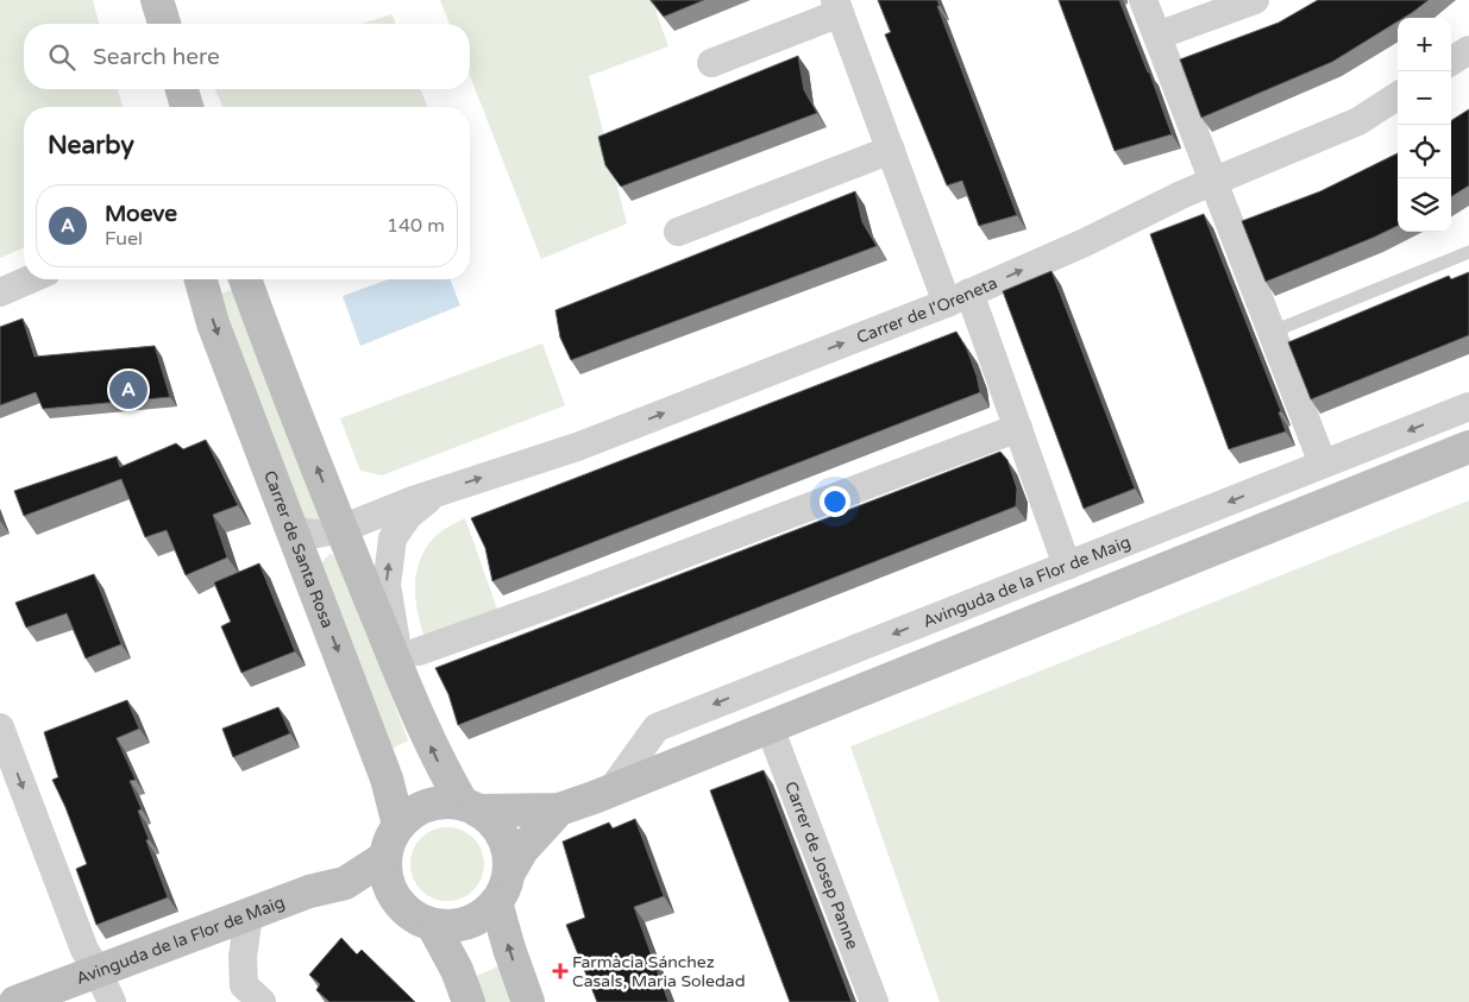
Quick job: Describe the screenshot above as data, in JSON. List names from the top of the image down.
{
  "streets": {
    "main road": ["Carrer de Santa Rosa", "Avinguda de la Flor de Maig"],
    "street": ["Carrer de l'Oreneta", "Carrer de Josep Panne"]
  },
  "crossings": [
    ["Carrer de l'Oreneta", "Carrer de Santa Rosa"],
    ["Carrer de Santa Rosa", "Avinguda de la Flor de Maig"]
  ],
  "places": {
    "health": ["Farmàcia Sánchez Casals, Maria Soledad"]
  },
  "page": {
    "map_buttons": ["+", "−"],
    "search": "Search here",
    "heading": "Nearby",
    "list": [
      {
        "mark": "A",
        "name": "Moeve",
        "note": "Fuel",
        "value": "140 m"
      }
    ],
    "pins": "A"
  }
}
